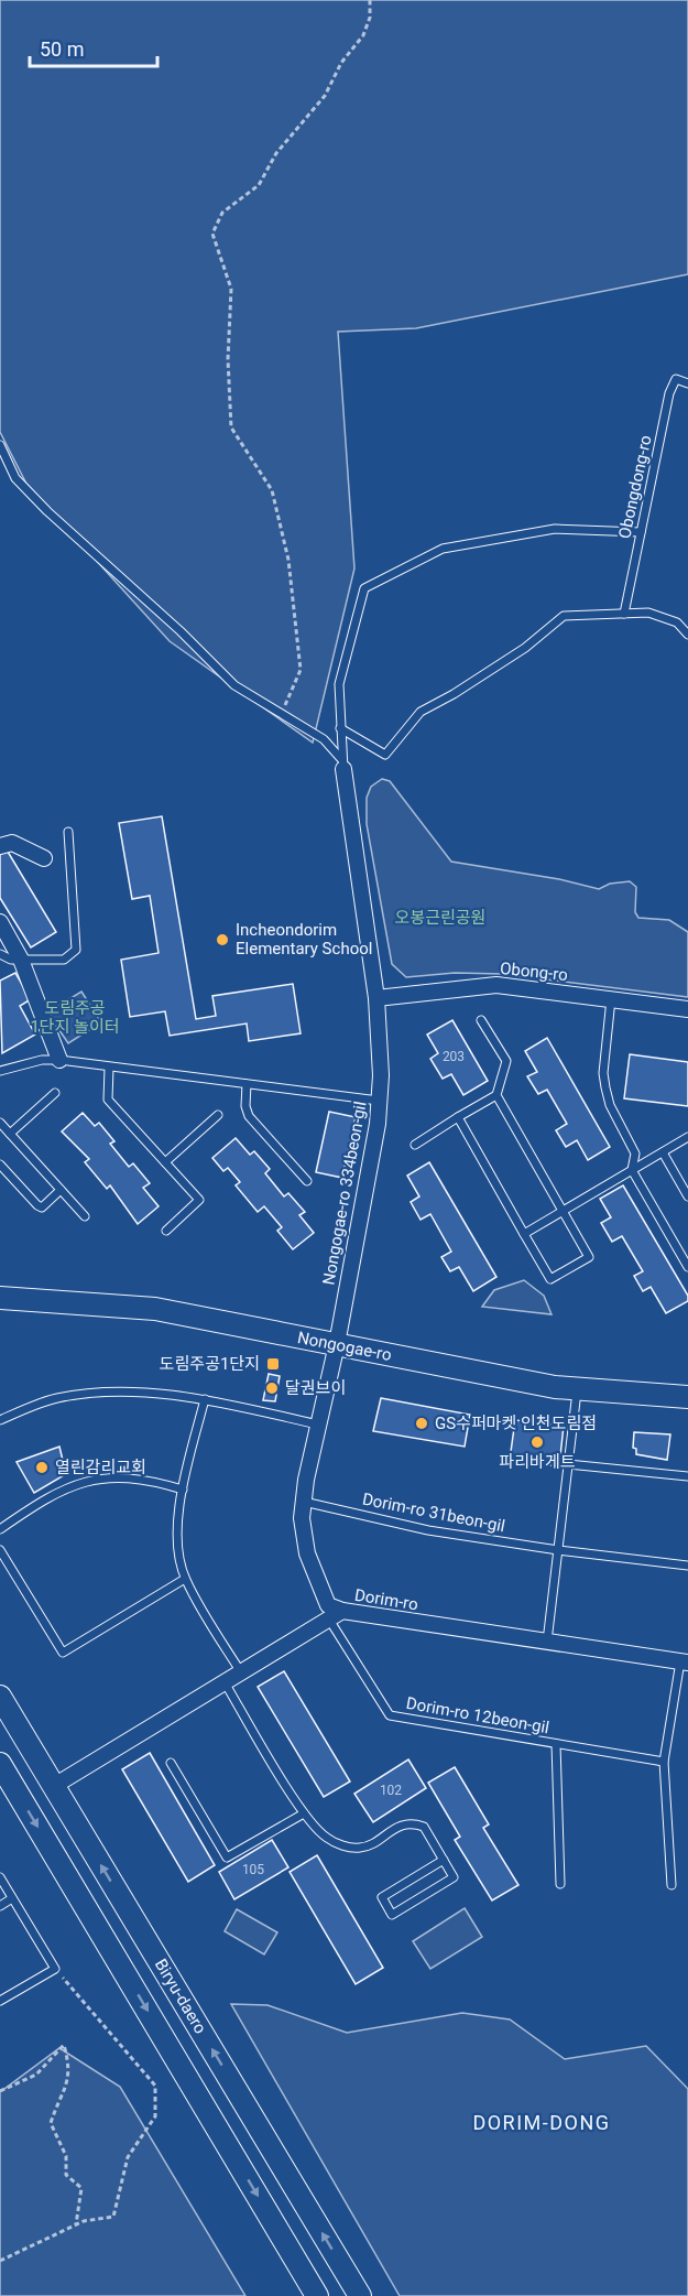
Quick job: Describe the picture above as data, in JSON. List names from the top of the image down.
{
  "streets": {
    "main road": ["Nongogae-ro", "Biryu-daero"],
    "street": ["Obong-ro", "Nongogae-ro 334beon-gil", "Dorim-ro"],
    "lane": ["Obongdong-ro", "Dorim-ro 31beon-gil", "Dorim-ro 12beon-gil"]
  },
  "crossings": [
    ["Obongdong-ro", "Nongogae-ro 334beon-gil"],
    ["Obong-ro", "Nongogae-ro 334beon-gil"],
    ["Nongogae-ro 334beon-gil", "Nongogae-ro"],
    ["Nongogae-ro 334beon-gil", "Dorim-ro 31beon-gil"],
    ["Nongogae-ro 334beon-gil", "Dorim-ro"],
    ["Dorim-ro", "Dorim-ro 12beon-gil"],
    ["Dorim-ro", "Biryu-daero"]
  ],
  "districts": ["DORIM-DONG"],
  "parks": ["오봉근린공원", "도림주공 1단지 놀이터"],
  "places": {
    "other": [
      "Incheondorim Elementary School",
      "달권브이",
      "GS수퍼마켓 인천도림점",
      "파리바게트",
      "열린감리교회"
    ],
    "transit": ["도림주공1단지"]
  },
  "house_numbers": ["203", "102", "105"],
  "scale_bar": "50 m"
}
